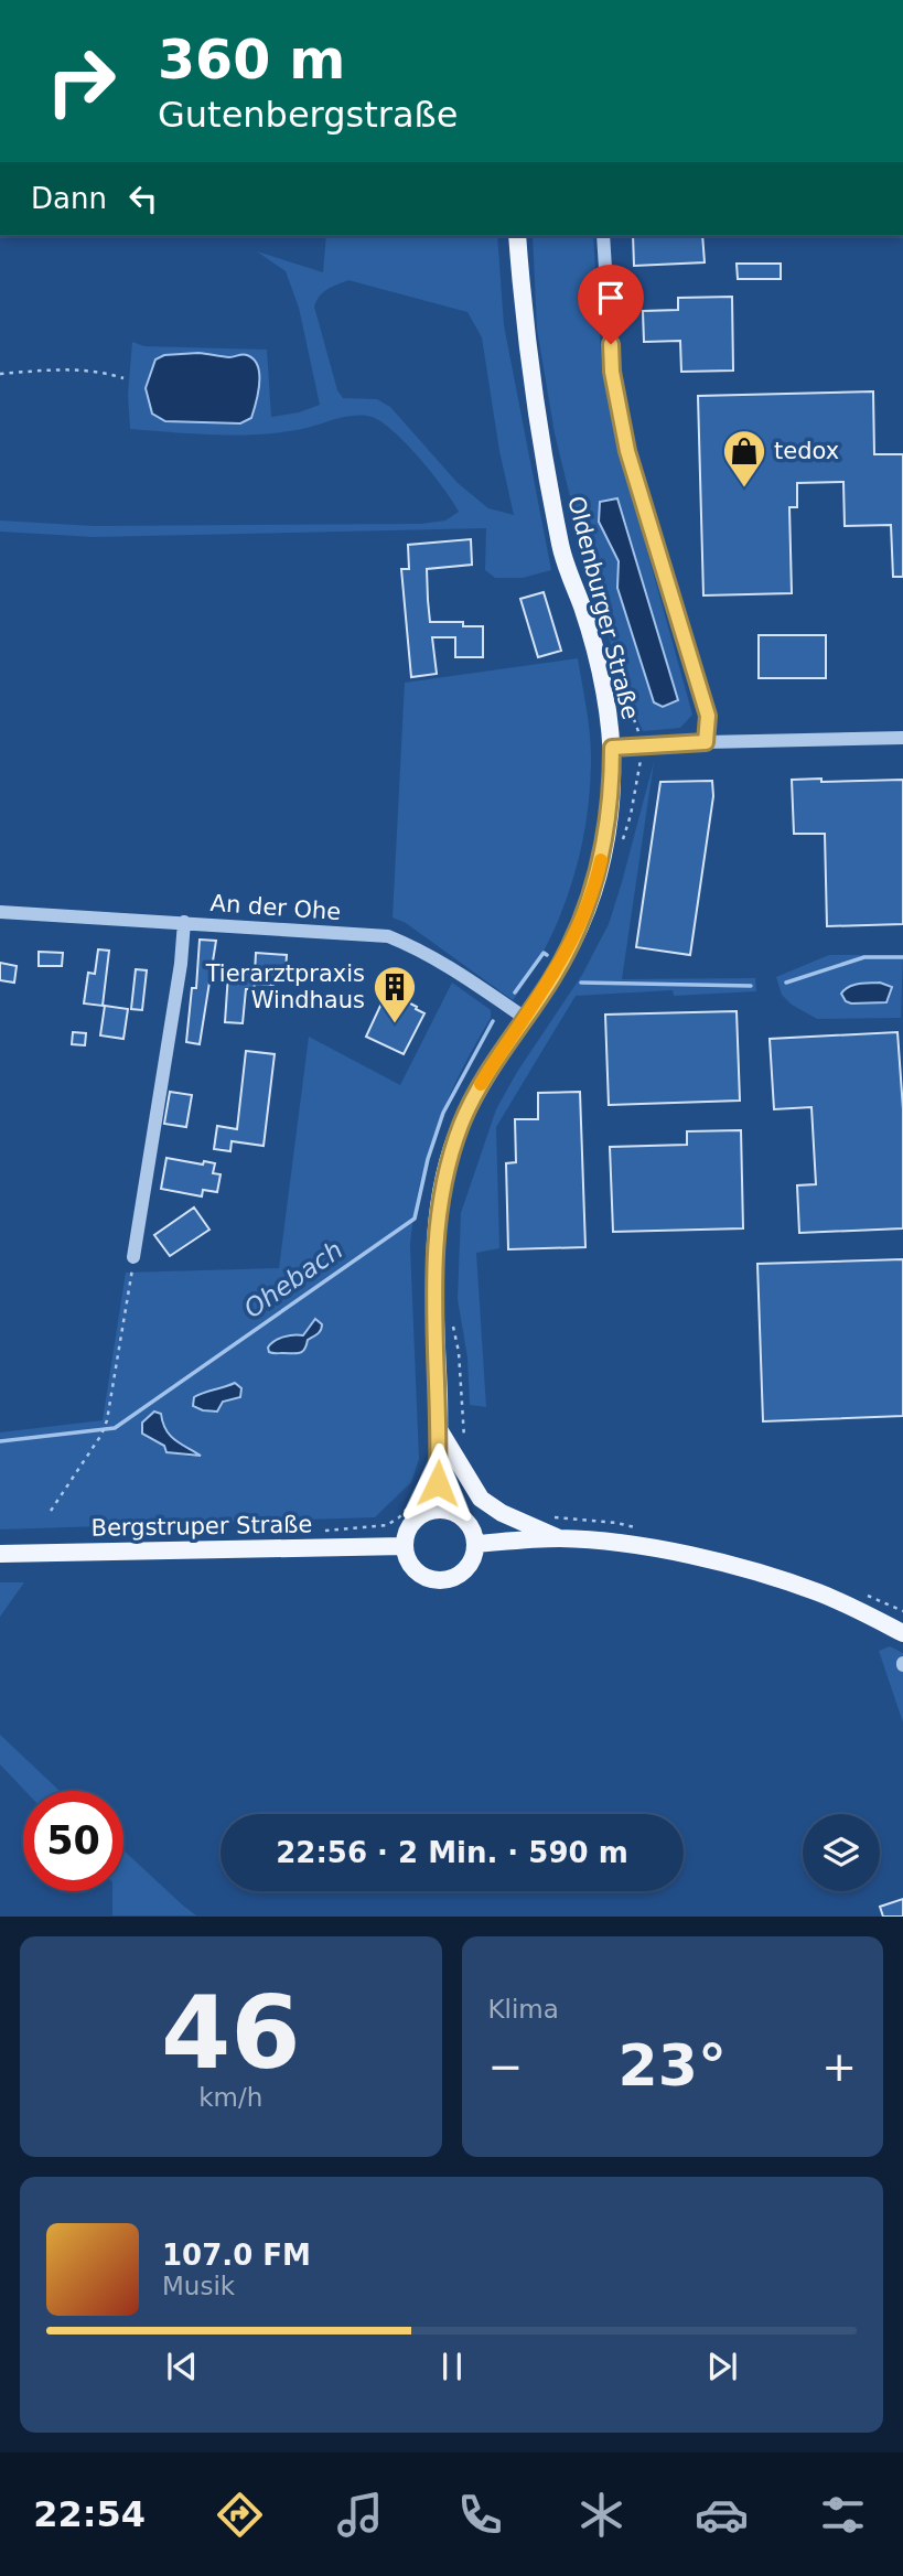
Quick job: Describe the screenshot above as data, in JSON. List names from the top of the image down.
{
  "streets": {
    "main road": ["Oldenburger Straße", "Bergstruper Straße"],
    "street": ["An der Ohe"]
  },
  "crossings": [
    ["Oldenburger Straße", "An der Ohe"],
    ["Oldenburger Straße", "Bergstruper Straße"]
  ],
  "water": ["Ohebach"],
  "places": {
    "shop": ["tedox"],
    "building": ["Tierarztpraxis Windhaus"]
  },
  "page": {
    "turn": ["360 m", "Gutenbergstraße"],
    "then": "Dann",
    "limit": "50",
    "trip": "22:56 · 2 Min. · 590 m",
    "tile": [
      ["46", "km/h"],
      "Klima"
    ],
    "heat": ["−", "23°", "+"],
    "song": ["107.0 FM", "Musik"],
    "tabs": "22:54"
  }
}
